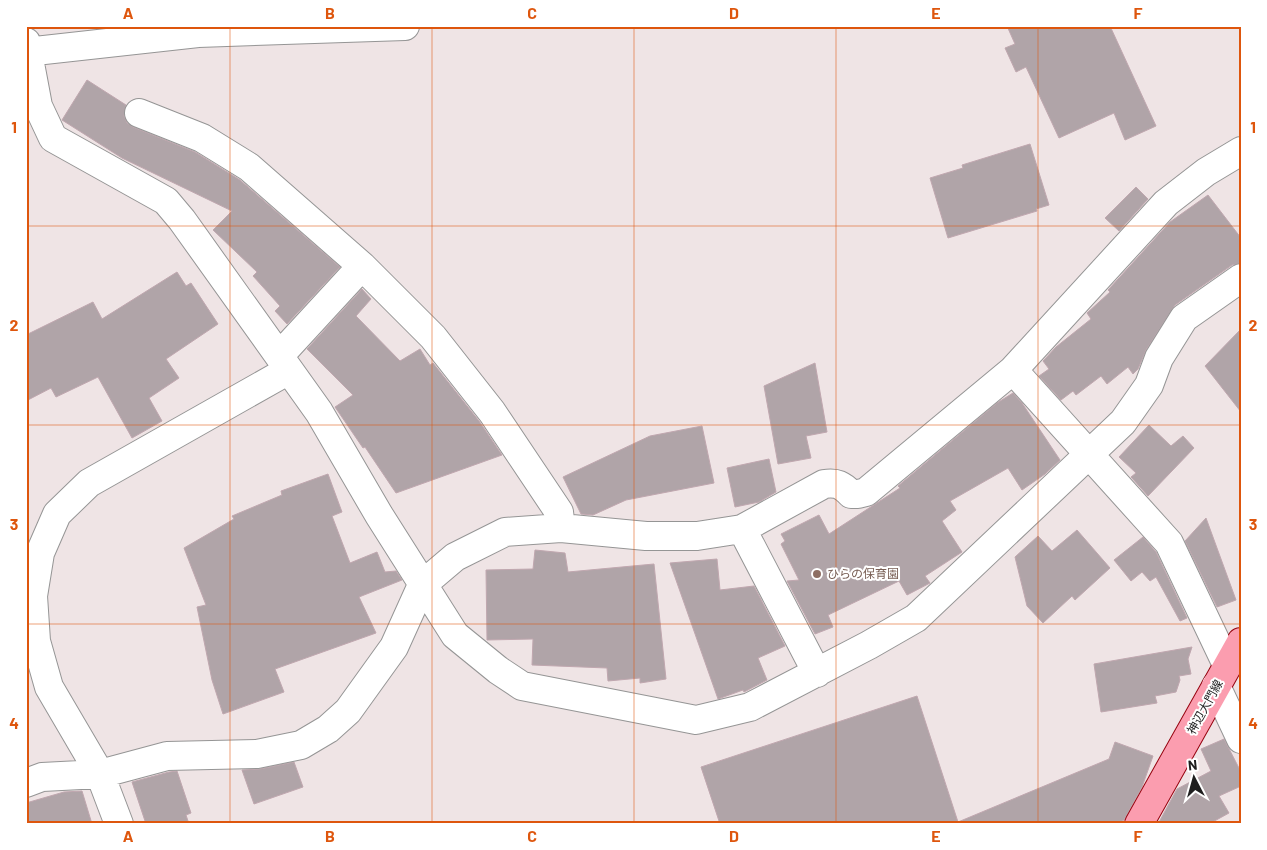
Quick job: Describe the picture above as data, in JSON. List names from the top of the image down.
{
  "streets": {
    "main road": ["神辺大門線"]
  },
  "places": ["ひらの保育園"],
  "north": "top",
  "grid": {
    "columns": [
      "A",
      "B",
      "C",
      "D",
      "E",
      "F"
    ],
    "rows": [
      "1",
      "2",
      "3",
      "4"
    ]
  }
}
